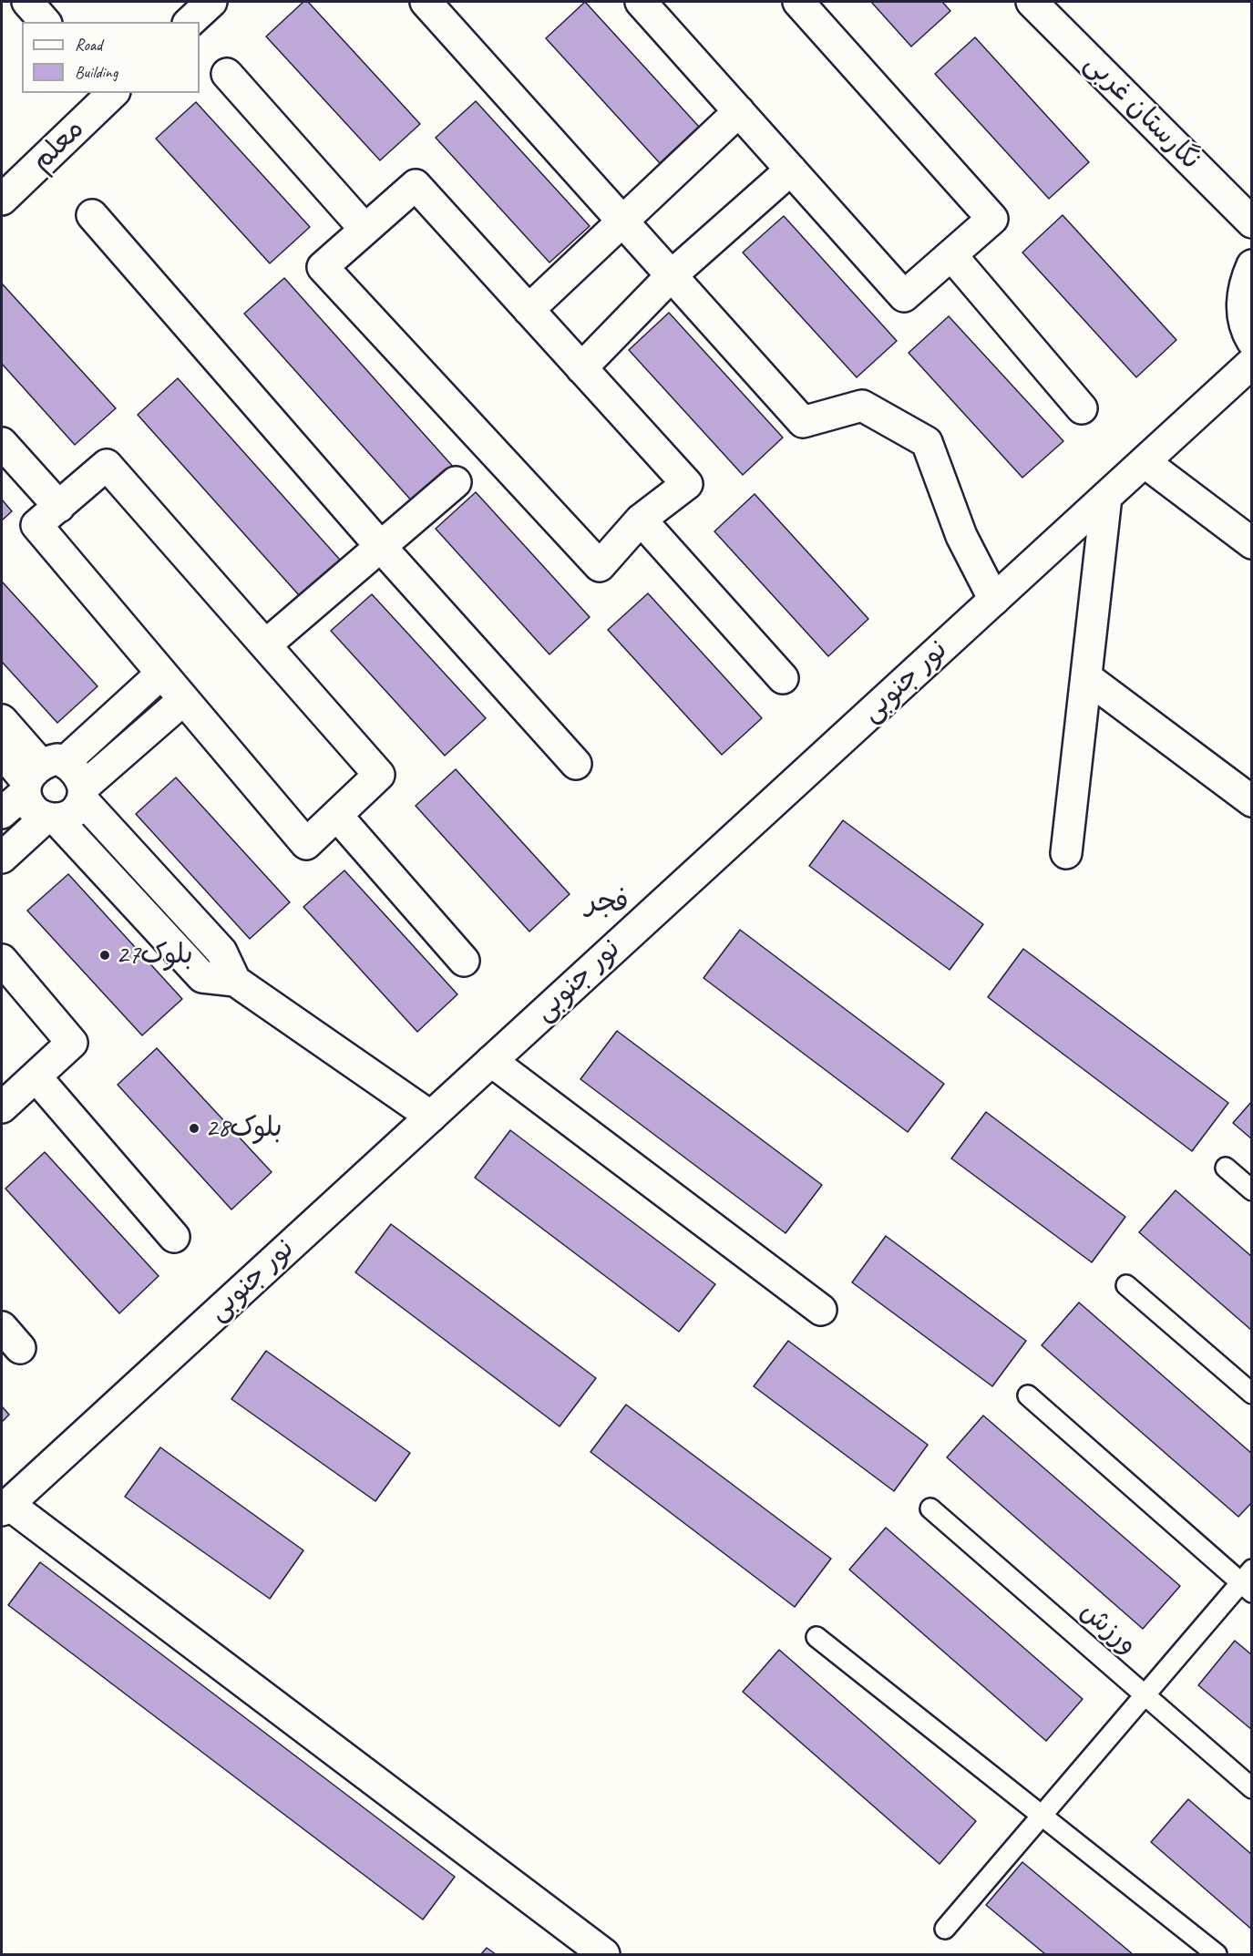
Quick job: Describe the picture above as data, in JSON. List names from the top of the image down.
{
  "streets": {
    "street": ["نگارستان غربی", "معلم", "نور جنوبی"],
    "lane": ["ورزش"]
  },
  "districts": ["فجر"],
  "places": ["بلوک27", "بلوک28"],
  "legend": ["Road", "Building"]
}
